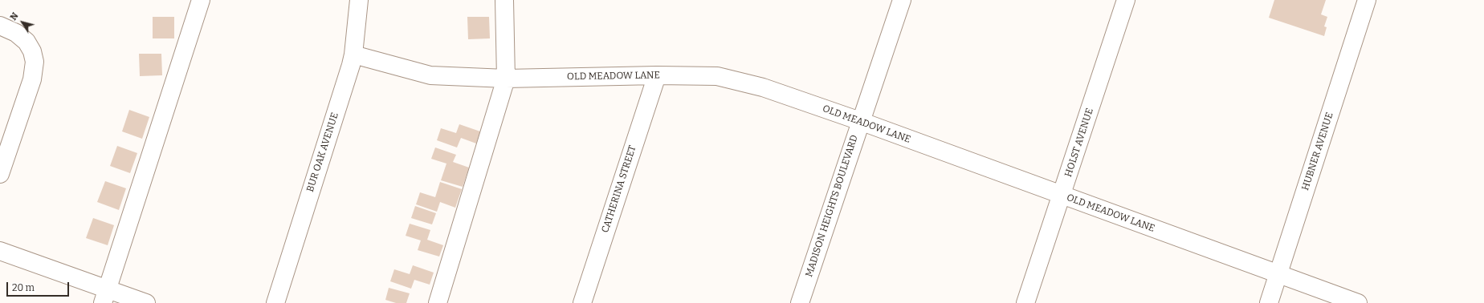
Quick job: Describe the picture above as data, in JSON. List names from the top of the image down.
{
  "streets": {
    "street": [
      "OLD MEADOW LANE",
      "HOLST AVENUE",
      "HUBNER AVENUE",
      "BUR OAK AVENUE",
      "CATHERINA STREET",
      "MADISON HEIGHTS BOULEVARD"
    ]
  },
  "crossings": [
    ["OLD MEADOW LANE", "HOLST AVENUE"],
    ["OLD MEADOW LANE", "HUBNER AVENUE"],
    ["OLD MEADOW LANE", "BUR OAK AVENUE"],
    ["OLD MEADOW LANE", "CATHERINA STREET"],
    ["OLD MEADOW LANE", "MADISON HEIGHTS BOULEVARD"]
  ],
  "scale_bar": "20 m",
  "north": "top left"
}
